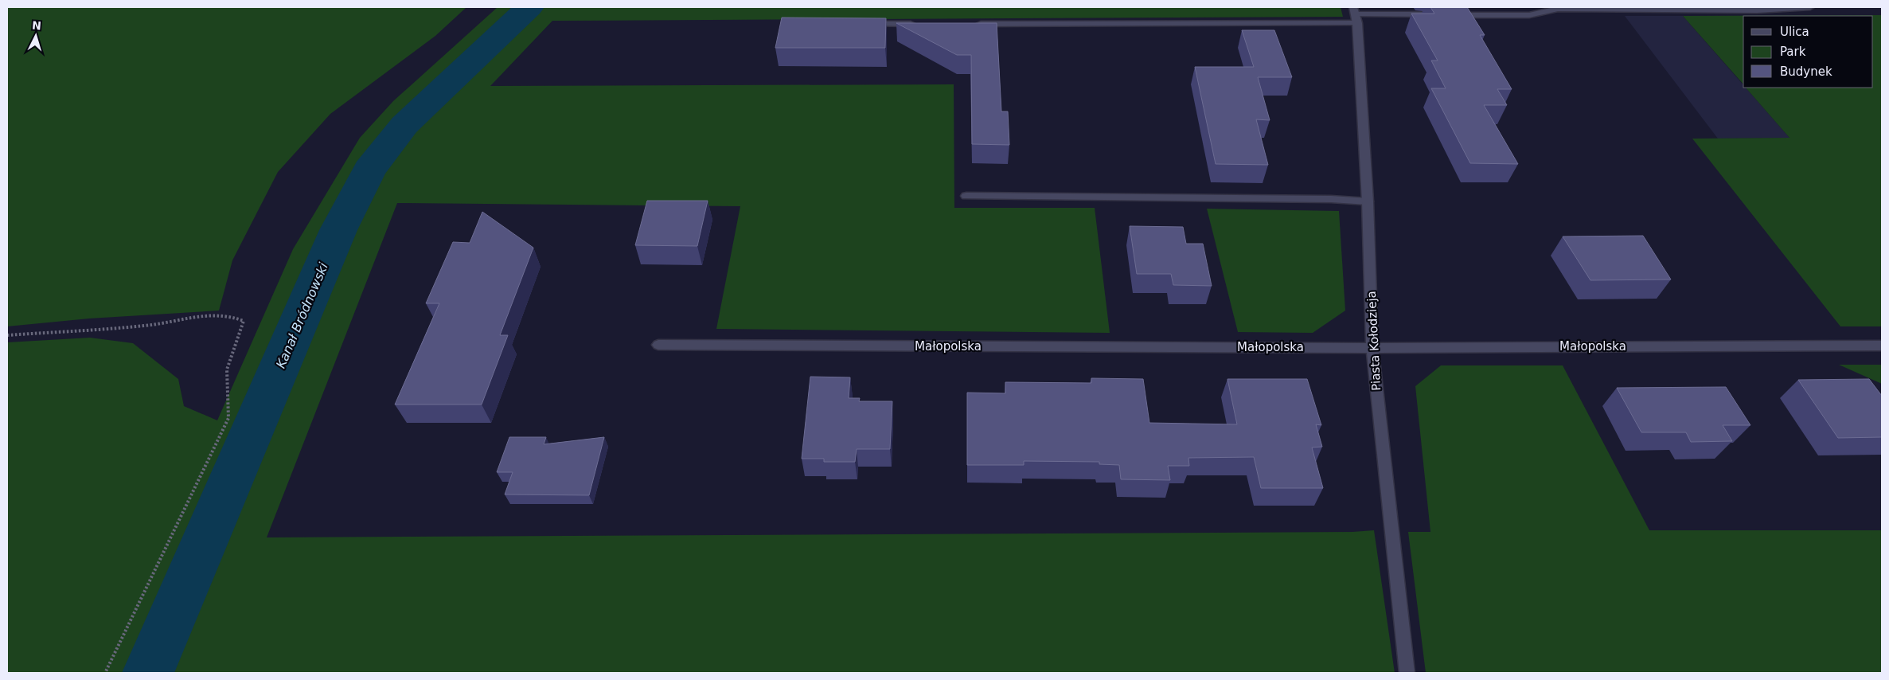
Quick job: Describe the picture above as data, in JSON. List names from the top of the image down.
{
  "streets": {
    "street": ["Piasta Kołodzieja", "Małopolska"]
  },
  "crossings": [
    ["Piasta Kołodzieja", "Małopolska"]
  ],
  "water": ["Kanał Bródnowski"],
  "legend": ["Ulica", "Park", "Budynek"],
  "north": "top"
}
